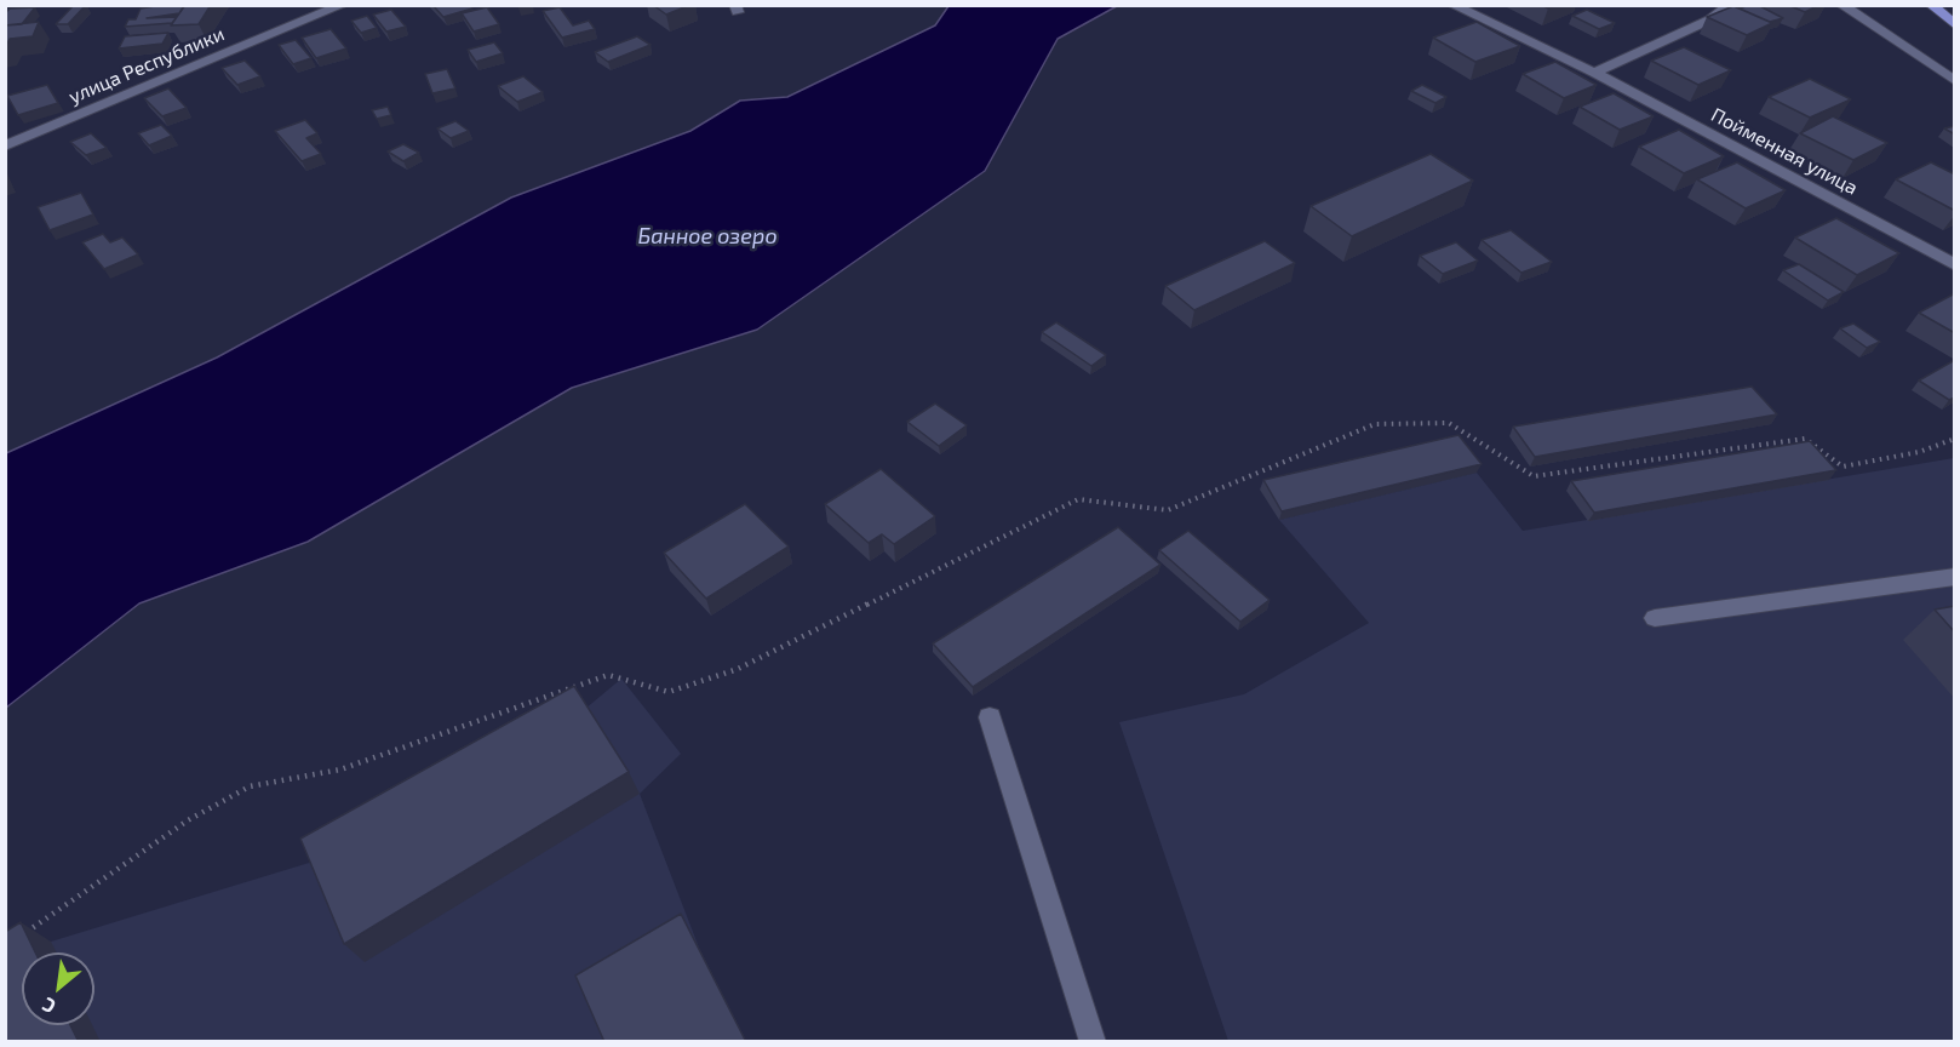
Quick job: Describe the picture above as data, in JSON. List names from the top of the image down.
{
  "streets": {
    "street": ["улица Республики", "Пойменная улица"]
  },
  "water": ["Банное озеро"],
  "north": "bottom left"
}
